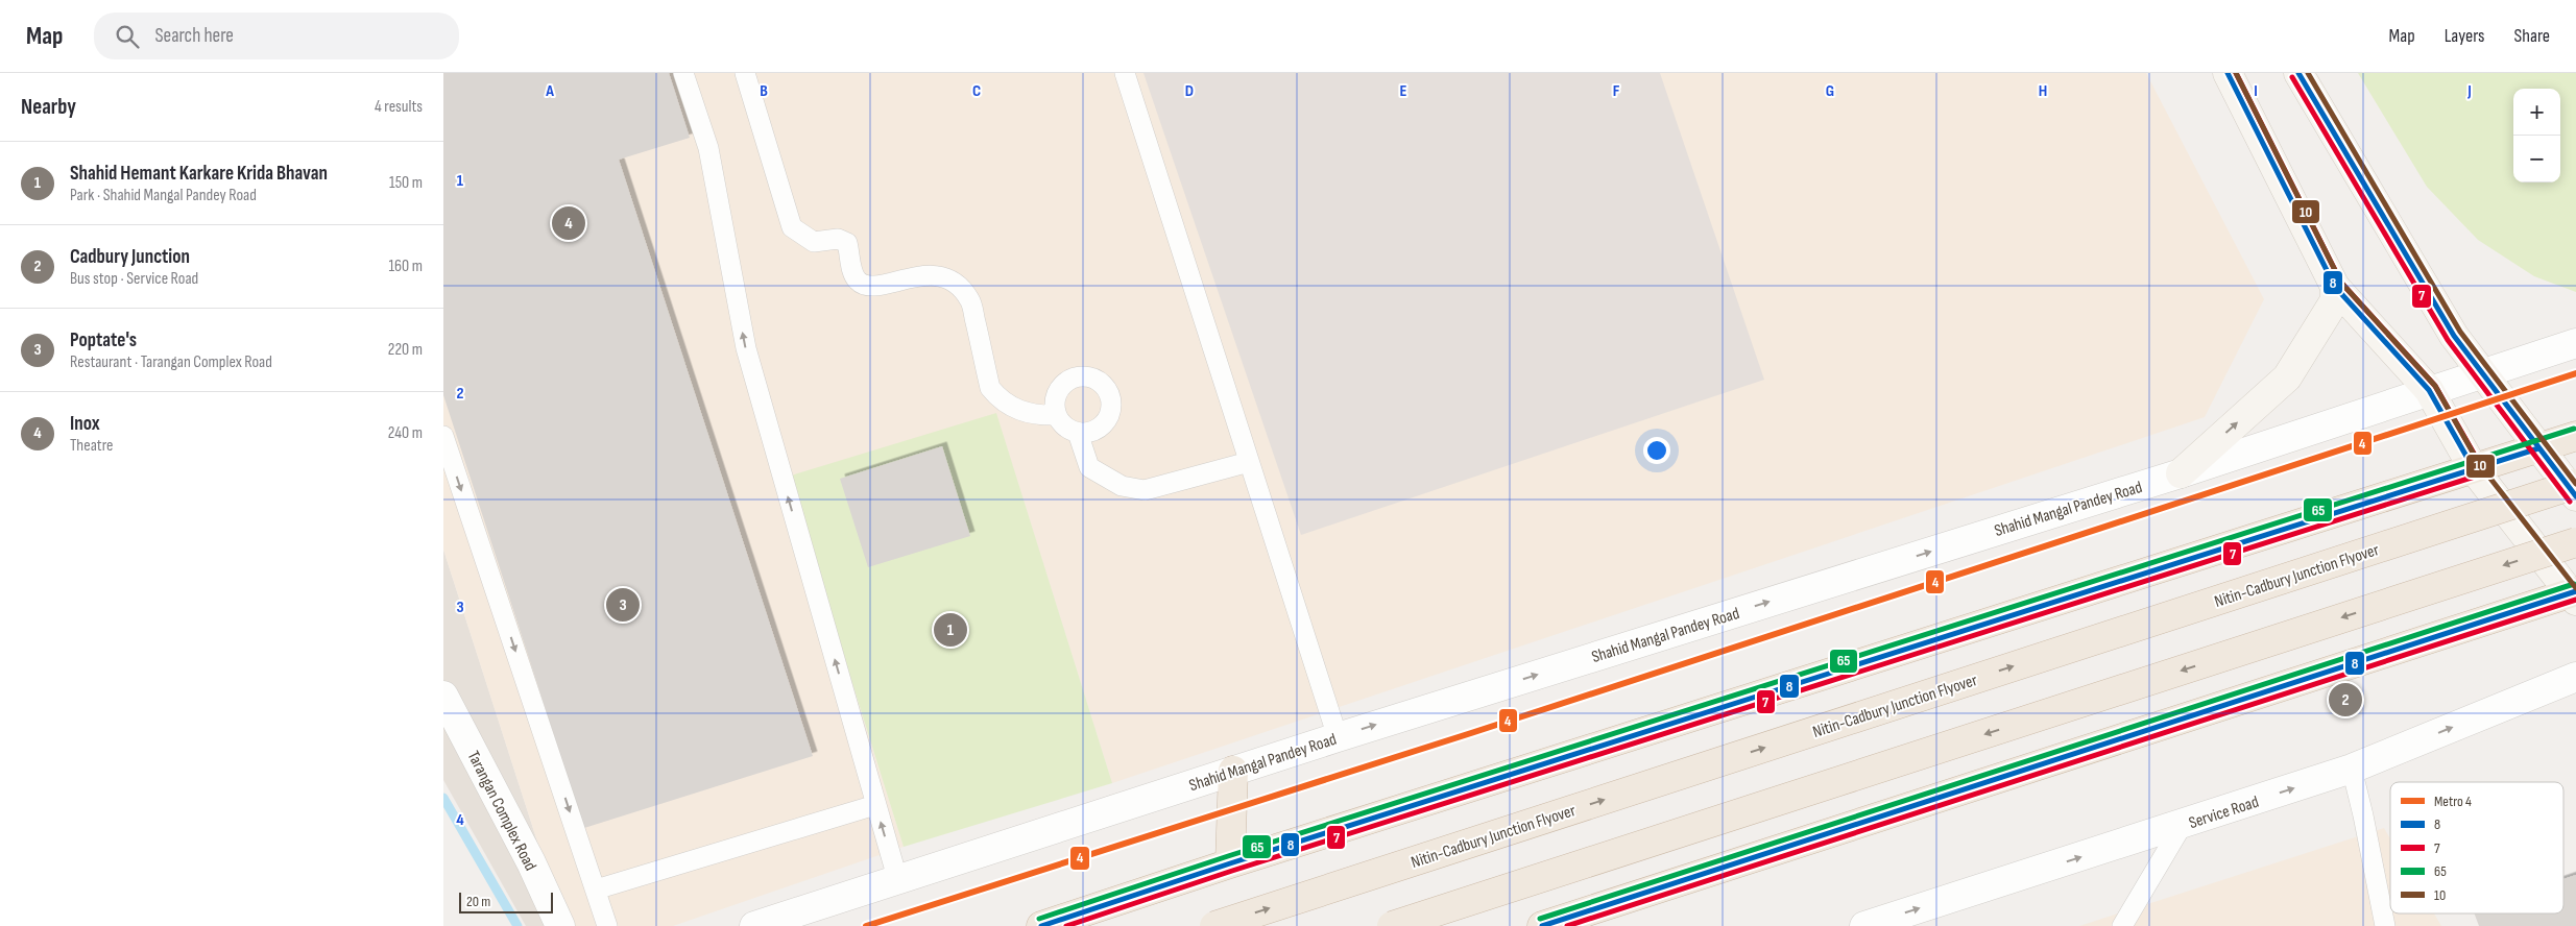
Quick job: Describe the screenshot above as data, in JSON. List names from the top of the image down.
{
  "streets": {
    "highway": ["Nitin-Cadbury Junction Flyover"],
    "street": ["Shahid Mangal Pandey Road", "Tarangan Complex Road", "Service Road"]
  },
  "one_way": ["Shahid Mangal Pandey Road", "Service Road"],
  "lines": [
    "transit line 8",
    "transit line 7",
    "transit line 10",
    "metro line 4",
    "transit line 65"
  ],
  "legend": [
    "Metro 4",
    "8",
    "7",
    "65",
    "10"
  ],
  "scale_bar": "20 m",
  "page": {
    "header": "Map",
    "search": "Search here",
    "nav": ["Map", "Layers", "Share"],
    "heading": ["Nearby", "4 results"],
    "map_buttons": ["+", "−"],
    "list": [
      {
        "mark": "1",
        "name": "Shahid Hemant Karkare Krida Bhavan",
        "note": "Park · Shahid Mangal Pandey Road",
        "value": "150 m"
      },
      {
        "mark": "2",
        "name": "Cadbury Junction",
        "note": "Bus stop · Service Road",
        "value": "160 m"
      },
      {
        "mark": "3",
        "name": "Poptate's",
        "note": "Restaurant · Tarangan Complex Road",
        "value": "220 m"
      },
      {
        "mark": "4",
        "name": "Inox",
        "note": "Theatre",
        "value": "240 m"
      }
    ],
    "pins": [
      "4",
      "3",
      "1",
      "2"
    ],
    "scale": "20 m"
  },
  "grid": {
    "columns": [
      "A",
      "B",
      "C",
      "D",
      "E",
      "F",
      "G",
      "H",
      "I",
      "J"
    ],
    "rows": [
      "1",
      "2",
      "3",
      "4"
    ]
  }
}
